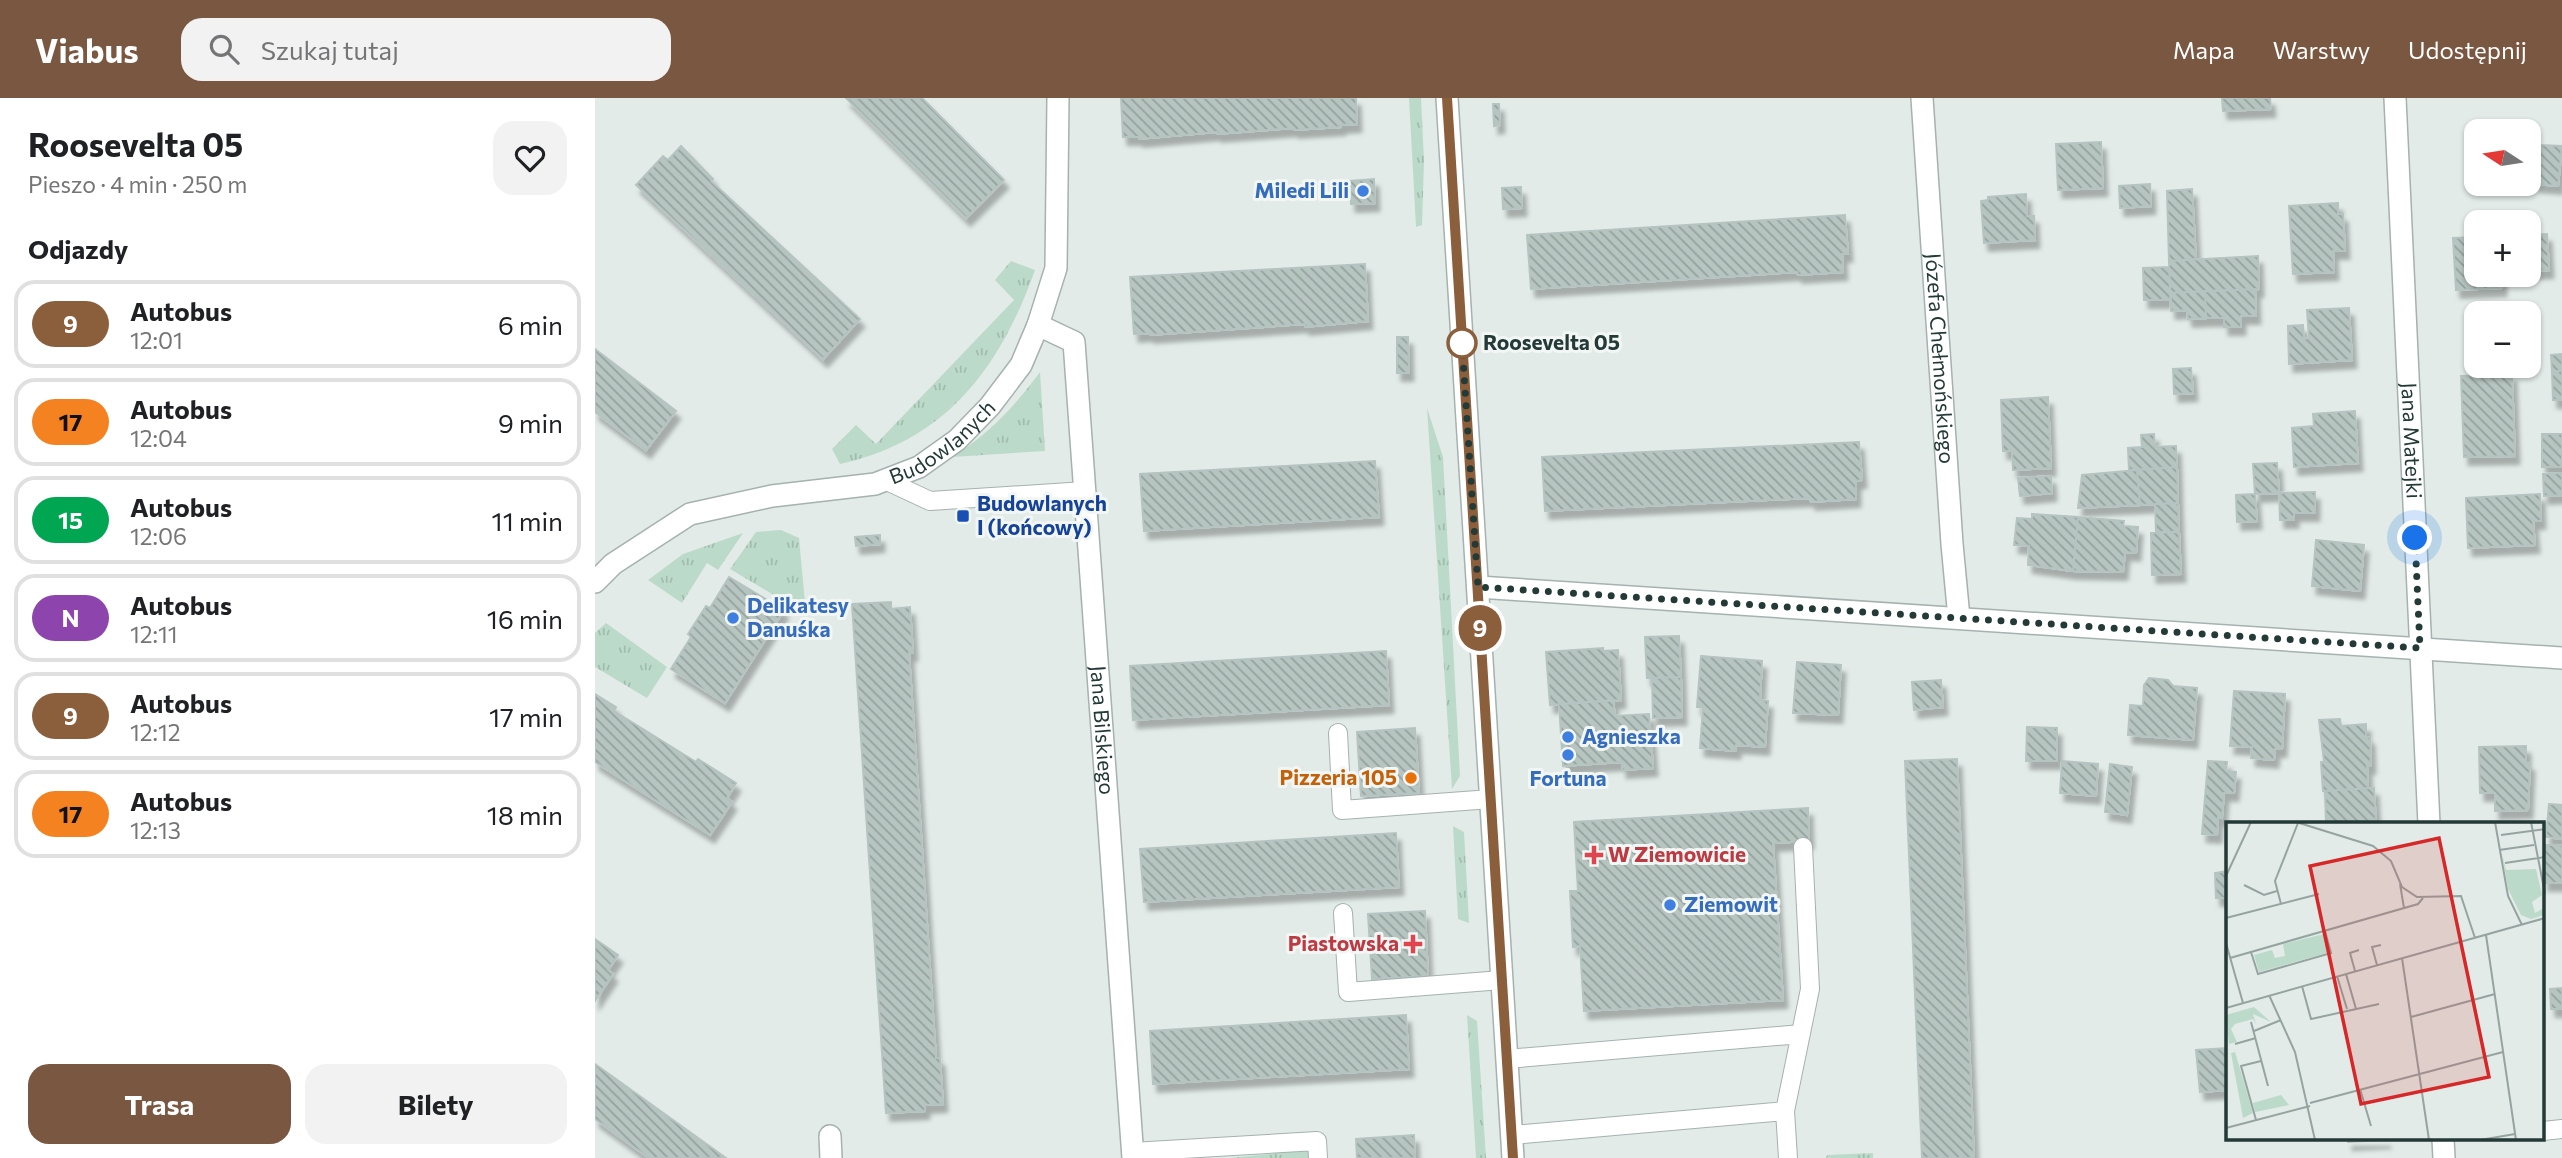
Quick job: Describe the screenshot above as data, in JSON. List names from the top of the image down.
{
  "streets": {
    "street": [
      "Józefa Chełmońskiego",
      "Budowlanych",
      "Jana Matejki",
      "Jana Bilskiego"
    ]
  },
  "crossings": [
    ["Budowlanych", "Jana Bilskiego"]
  ],
  "places": {
    "other": [
      "Miledi Lili",
      "Roosevelta 05",
      "Delikatesy Danuśka",
      "Agnieszka",
      "Fortuna",
      "Pizzeria 105",
      "Ziemowit"
    ],
    "transit": ["Budowlanych I (końcowy)"],
    "health": ["W Ziemowicie", "Piastowska"]
  },
  "lines": ["bus line 9"],
  "north": "left",
  "page": {
    "header": "Viabus",
    "search": "Szukaj tutaj",
    "nav": ["Mapa", "Warstwy", "Udostępnij"],
    "heading": [
      ["Roosevelta 05", "Pieszo · 4 min · 250 m"],
      "Odjazdy"
    ],
    "on_map": "9",
    "map_buttons": ["+", "−"],
    "list": [
      {
        "mark": "9",
        "name": "Autobus",
        "note": "12:01",
        "value": "6 min"
      },
      {
        "mark": "17",
        "name": "Autobus",
        "note": "12:04",
        "value": "9 min"
      },
      {
        "mark": "15",
        "name": "Autobus",
        "note": "12:06",
        "value": "11 min"
      },
      {
        "mark": "N",
        "name": "Autobus",
        "note": "12:11",
        "value": "16 min"
      },
      {
        "mark": "9",
        "name": "Autobus",
        "note": "12:12",
        "value": "17 min"
      },
      {
        "mark": "17",
        "name": "Autobus",
        "note": "12:13",
        "value": "18 min"
      }
    ],
    "buttons": ["Trasa", "Bilety"]
  }
}
